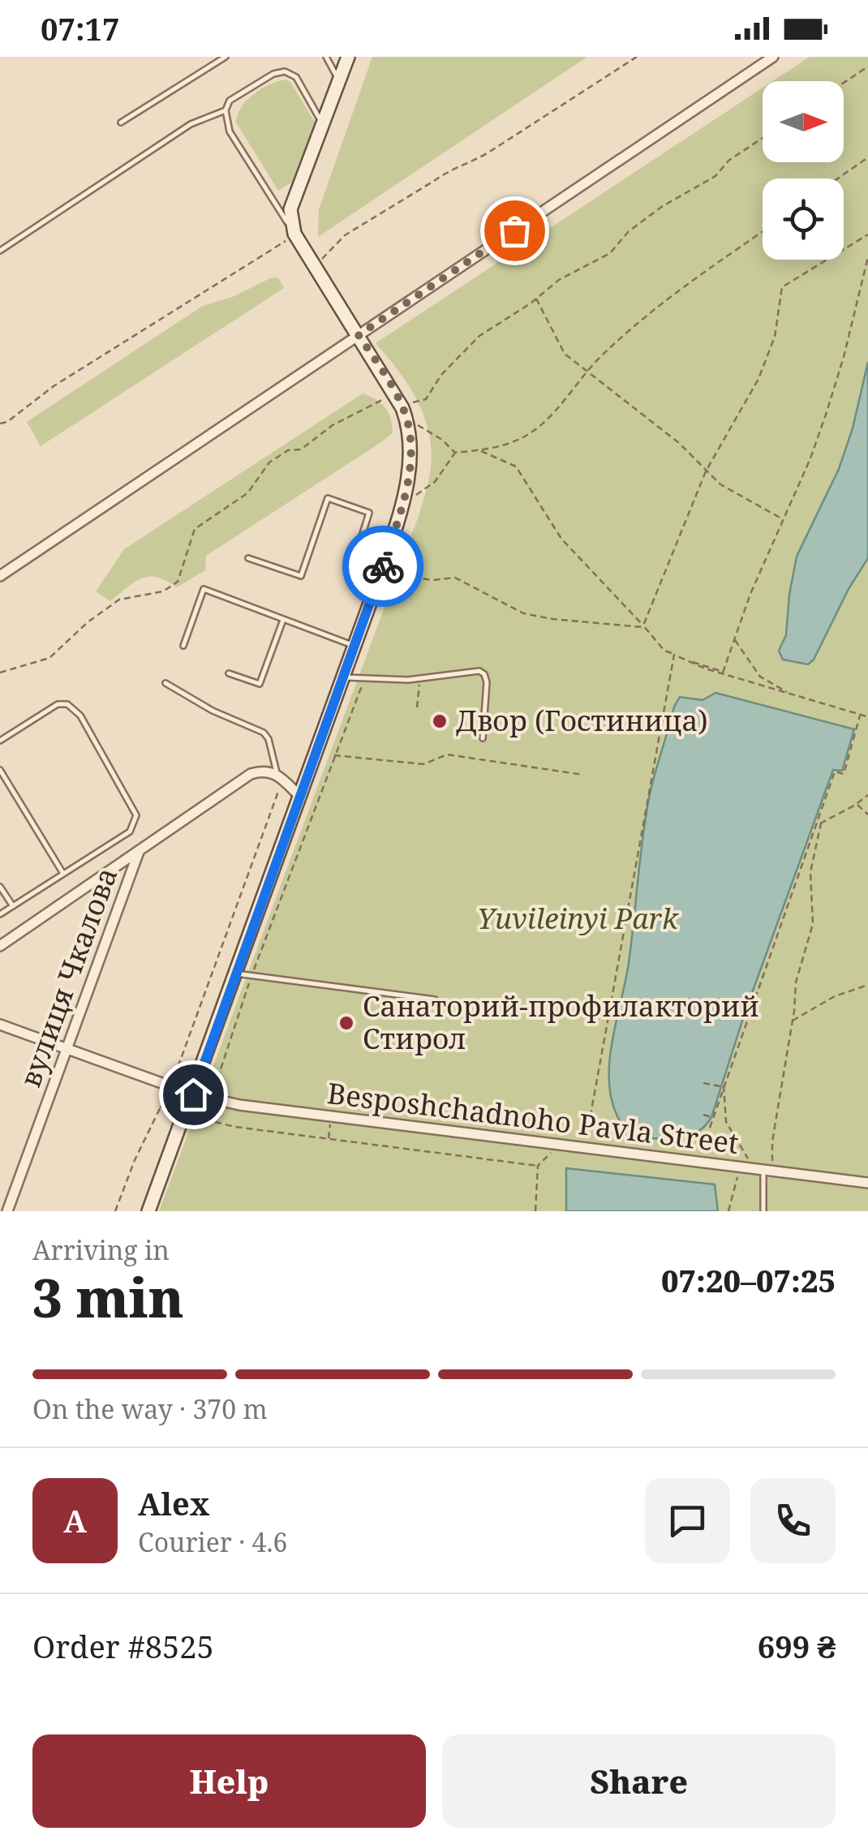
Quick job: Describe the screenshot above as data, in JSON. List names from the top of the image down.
{
  "streets": {
    "street": ["вулиця Чкалова", "Besposhchadnoho Pavla Street"]
  },
  "crossings": [
    ["вулиця Чкалова", "Besposhchadnoho Pavla Street"]
  ],
  "parks": ["Yuvileinyi Park"],
  "places": ["Двор (Гостиница)", "Санаторий-профилакторий Стирол"],
  "north": "right",
  "page": {
    "status": "07:17",
    "heading": ["3 min", "Arriving in", "07:20–07:25"],
    "panel": [
      "Alex",
      "Courier · 4.6",
      "Order #8525",
      "699 ₴"
    ],
    "bar": "On the way · 370 m",
    "round": "A",
    "buttons": ["Help", "Share"]
  }
}
